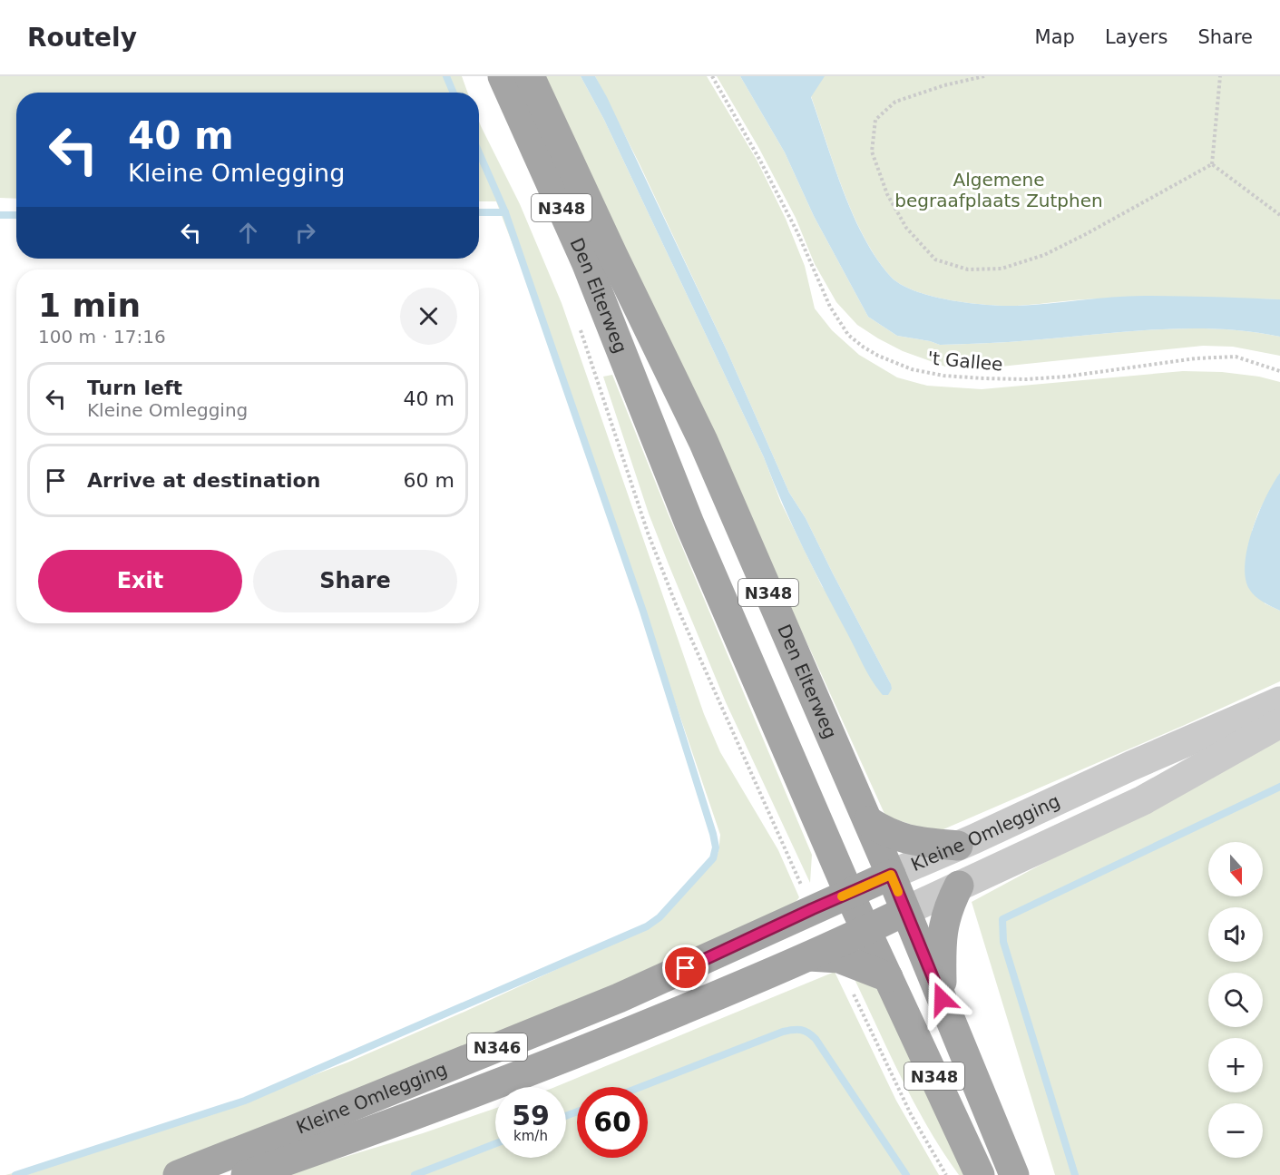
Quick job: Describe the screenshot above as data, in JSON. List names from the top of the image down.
{
  "streets": {
    "main road": [
      "N348",
      "Den Elterweg",
      "Kleine Omlegging",
      "N346"
    ],
    "path": ["'t Gallee"]
  },
  "crossings": [
    ["Den Elterweg", "Kleine Omlegging"]
  ],
  "parks": ["Algemene begraafplaats Zutphen"],
  "north": "bottom",
  "page": {
    "header": "Routely",
    "nav": ["Map", "Layers", "Share"],
    "turn": ["40 m", "Kleine Omlegging"],
    "heading": ["1 min", "100 m · 17:16"],
    "list": [
      {
        "name": "Turn left",
        "note": "Kleine Omlegging",
        "value": "40 m"
      },
      {
        "name": "Arrive at destination",
        "value": "60 m"
      }
    ],
    "buttons": ["Exit", "Share"],
    "map_buttons": ["+", "−"],
    "speed": "59 km/h",
    "limit": "60"
  }
}
